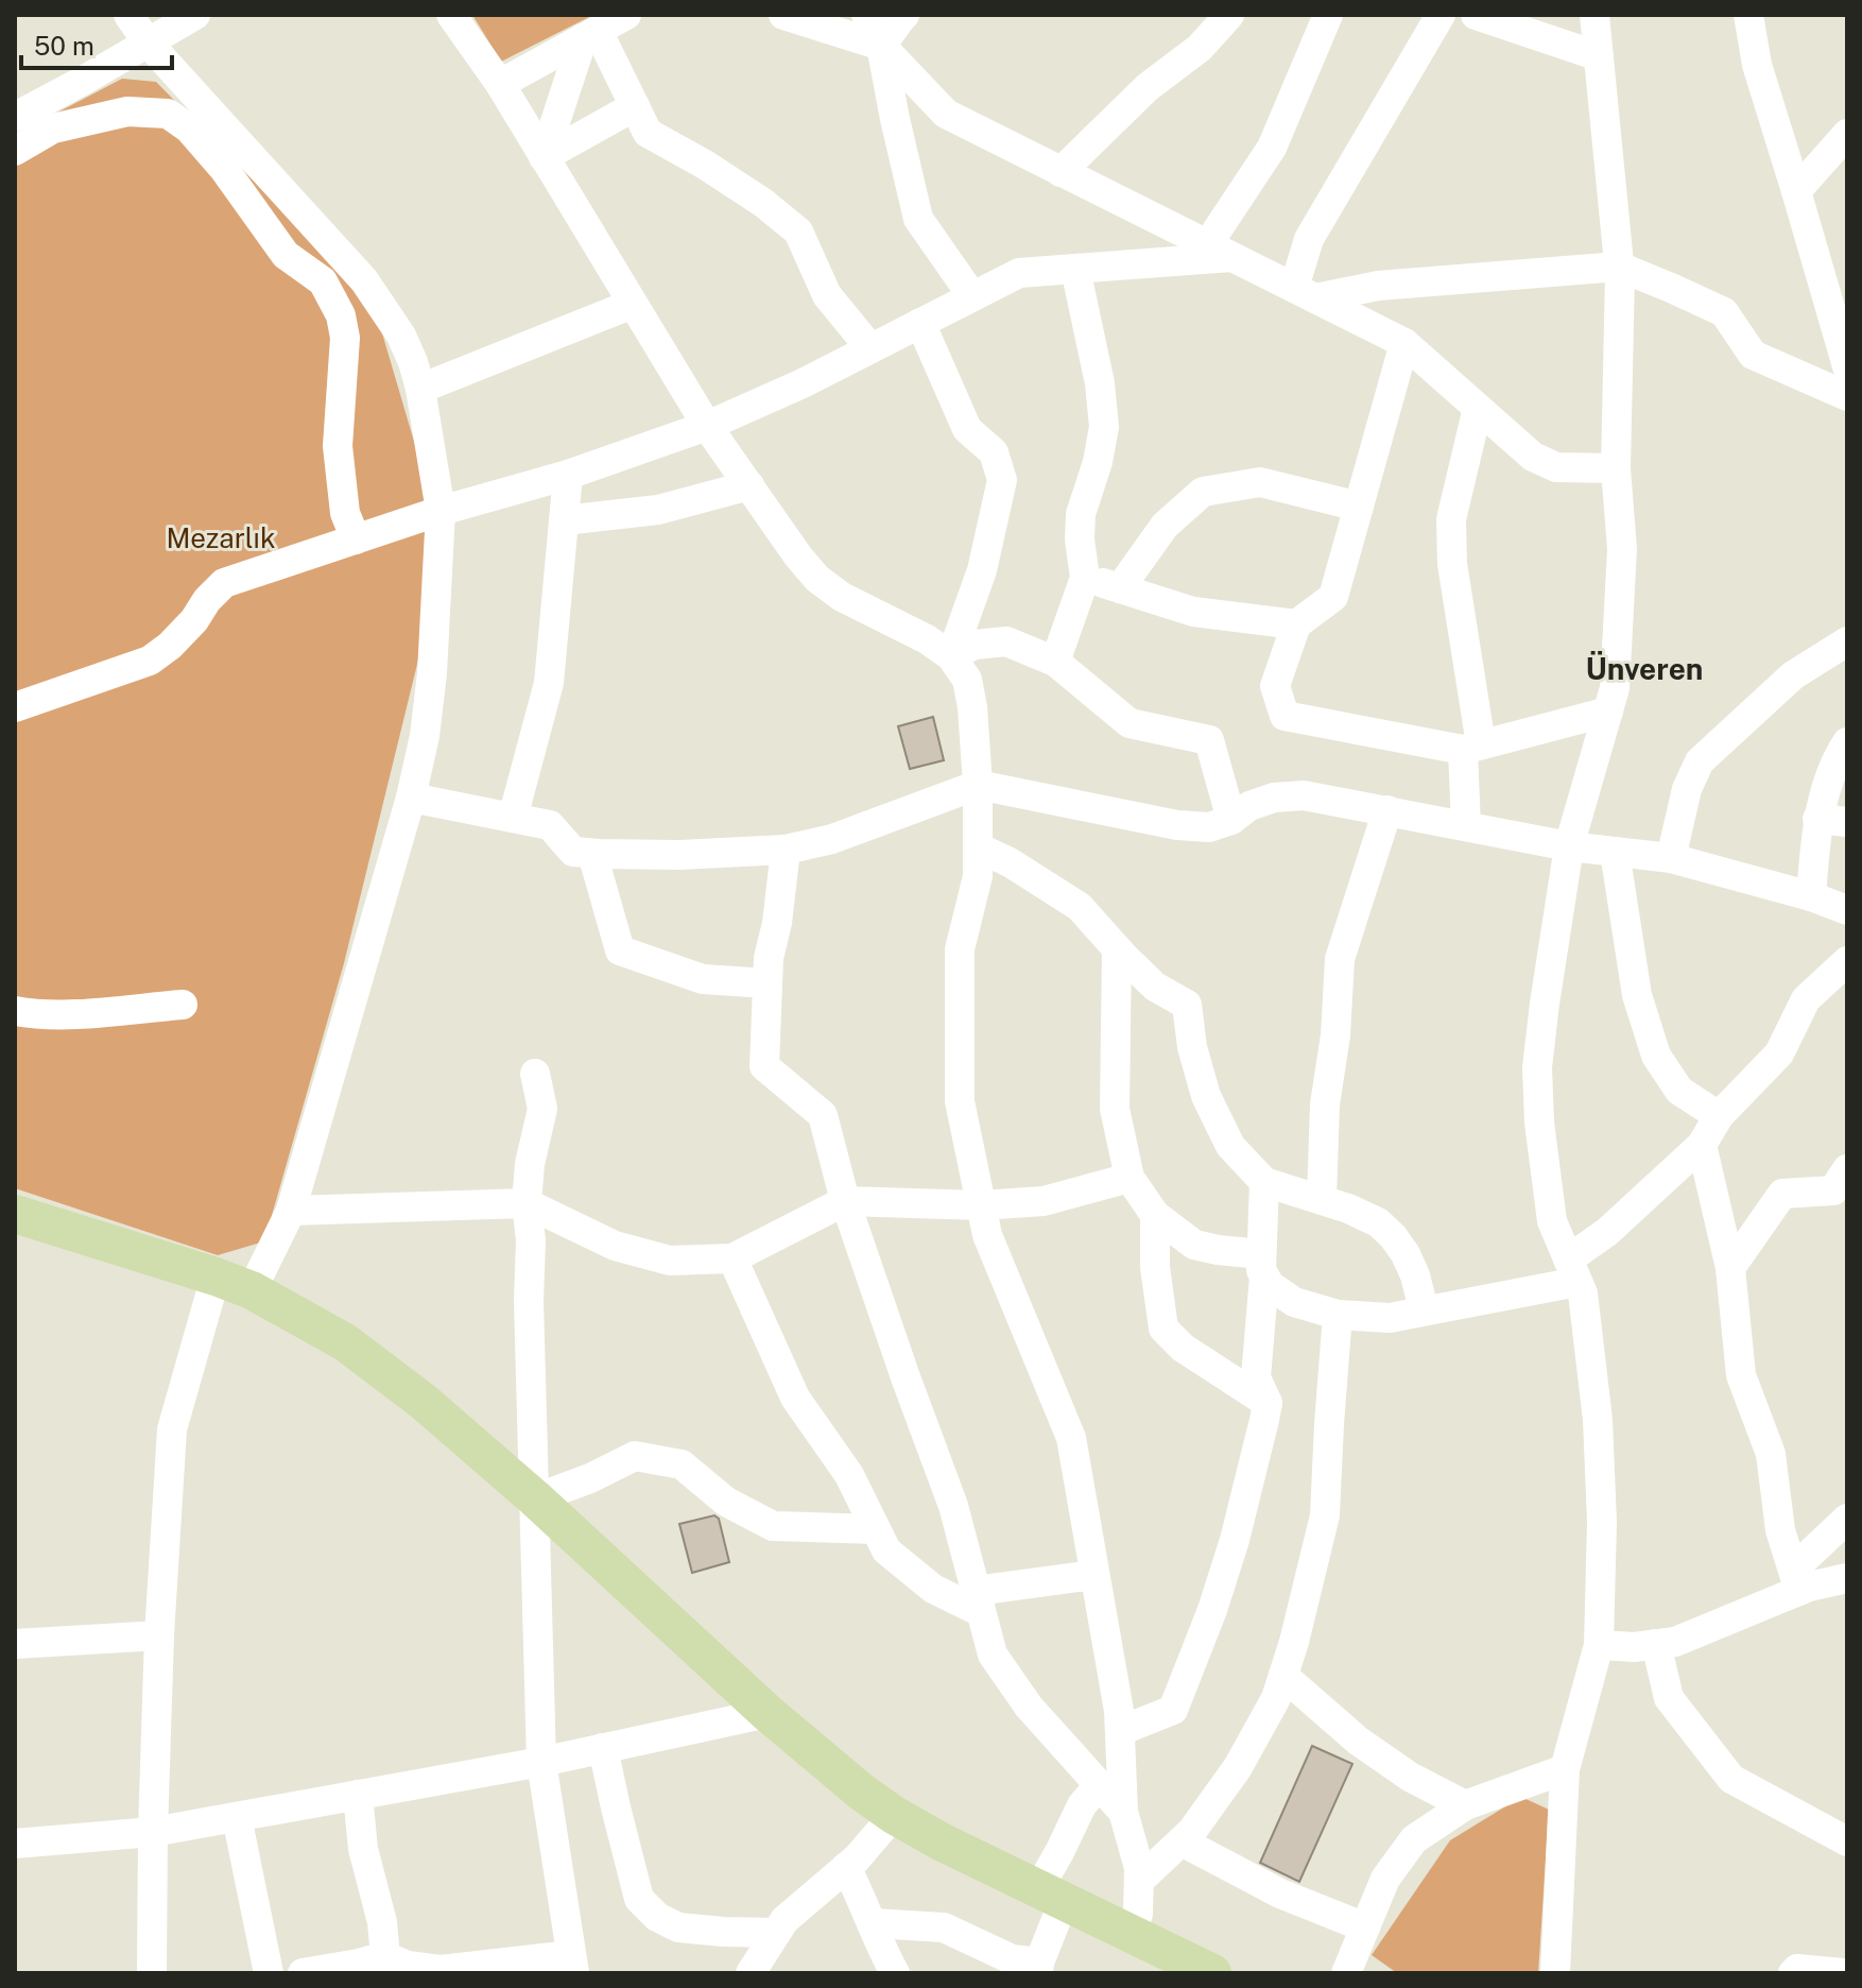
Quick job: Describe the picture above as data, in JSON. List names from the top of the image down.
{
  "districts": ["Ünveren"],
  "parks": ["Mezarlık"],
  "scale_bar": "50 m"
}
